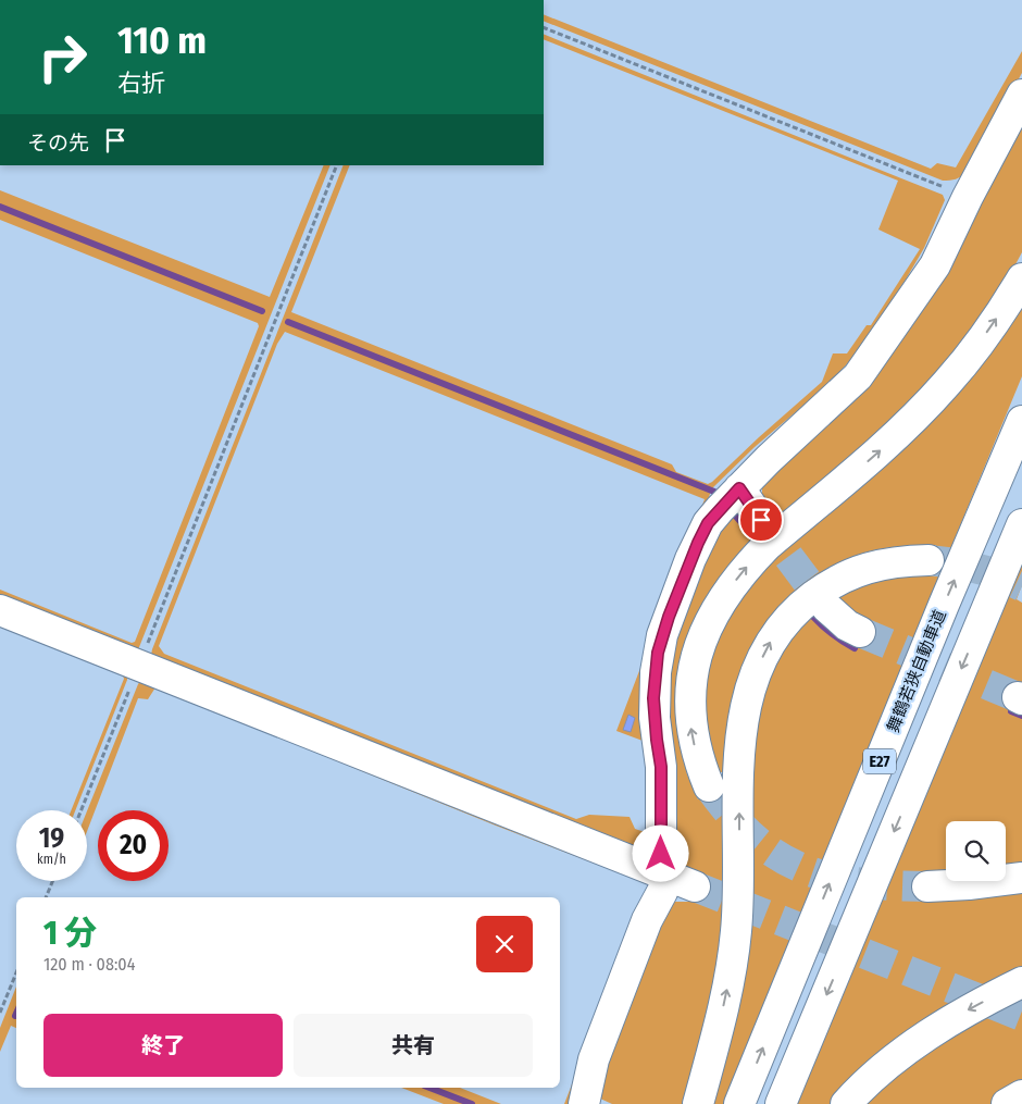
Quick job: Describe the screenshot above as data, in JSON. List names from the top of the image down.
{
  "streets": {
    "main road": ["舞鶴若狭自動車道", "E27"]
  },
  "page": {
    "turn": ["110 m", "右折"],
    "then": "その先",
    "speed": "19 km/h",
    "limit": "20",
    "heading": ["1 分", "120 m · 08:04"],
    "buttons": ["終了", "共有"]
  }
}
